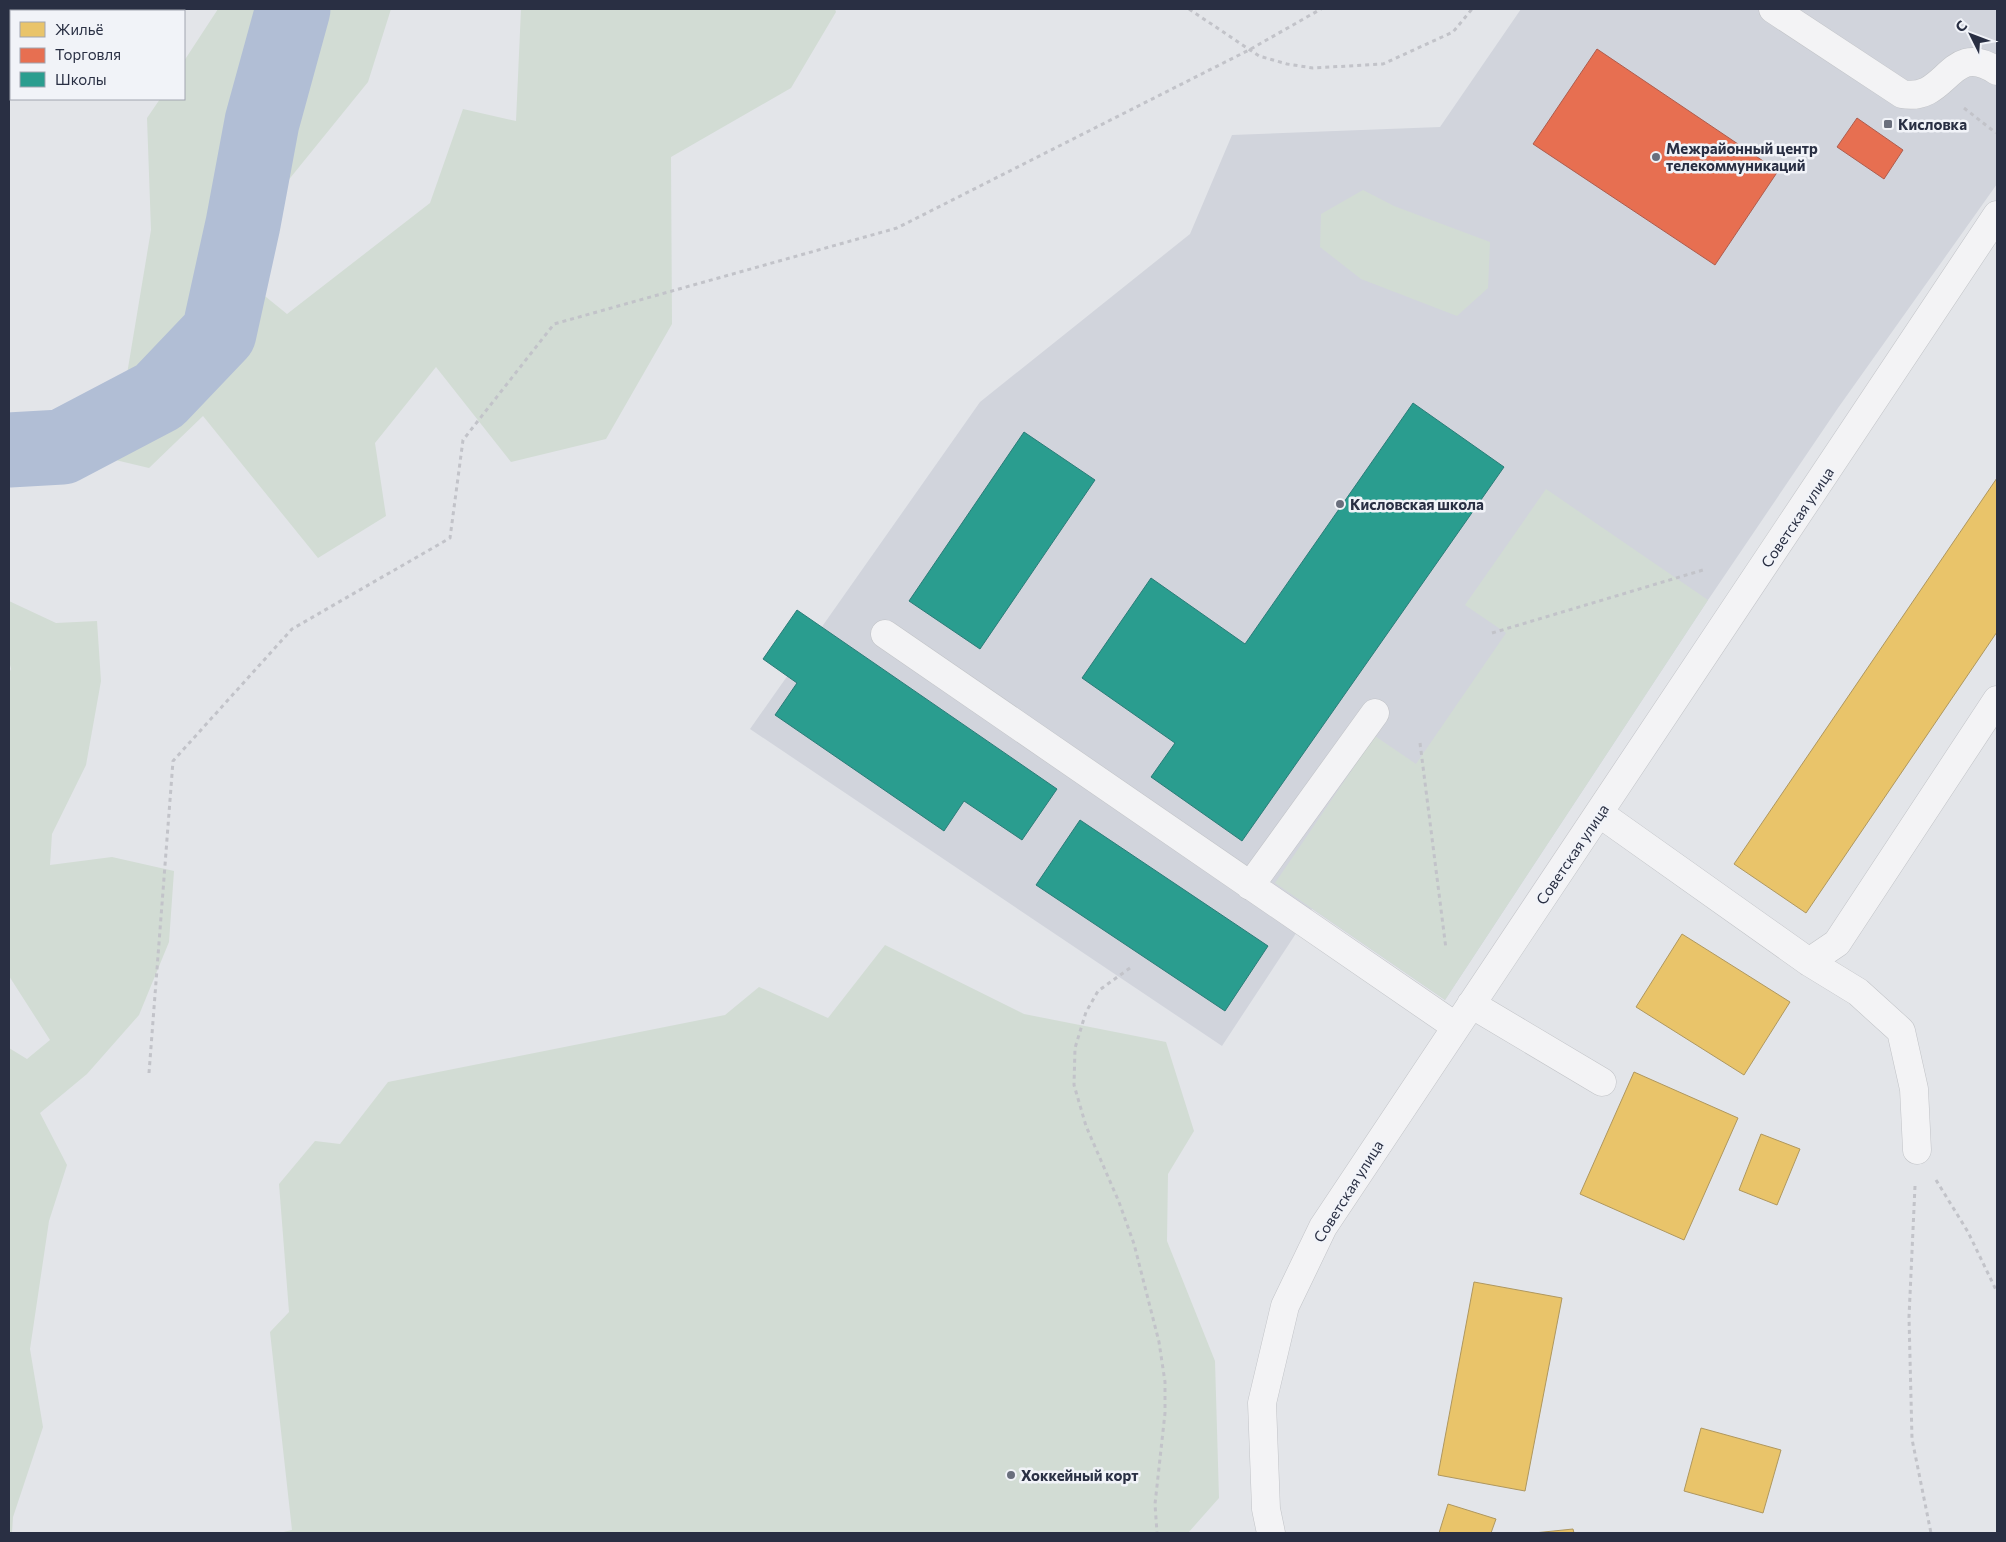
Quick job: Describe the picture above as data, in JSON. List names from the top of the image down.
{
  "streets": {
    "street": ["Советская улица"]
  },
  "places": {
    "transit": ["Кисловка"],
    "other": ["Межрайонный центр телекоммуникаций", "Кисловская школа", "Хоккейный корт"]
  },
  "legend": ["Жильё", "Торговля", "Школы"],
  "north": "top left"
}
